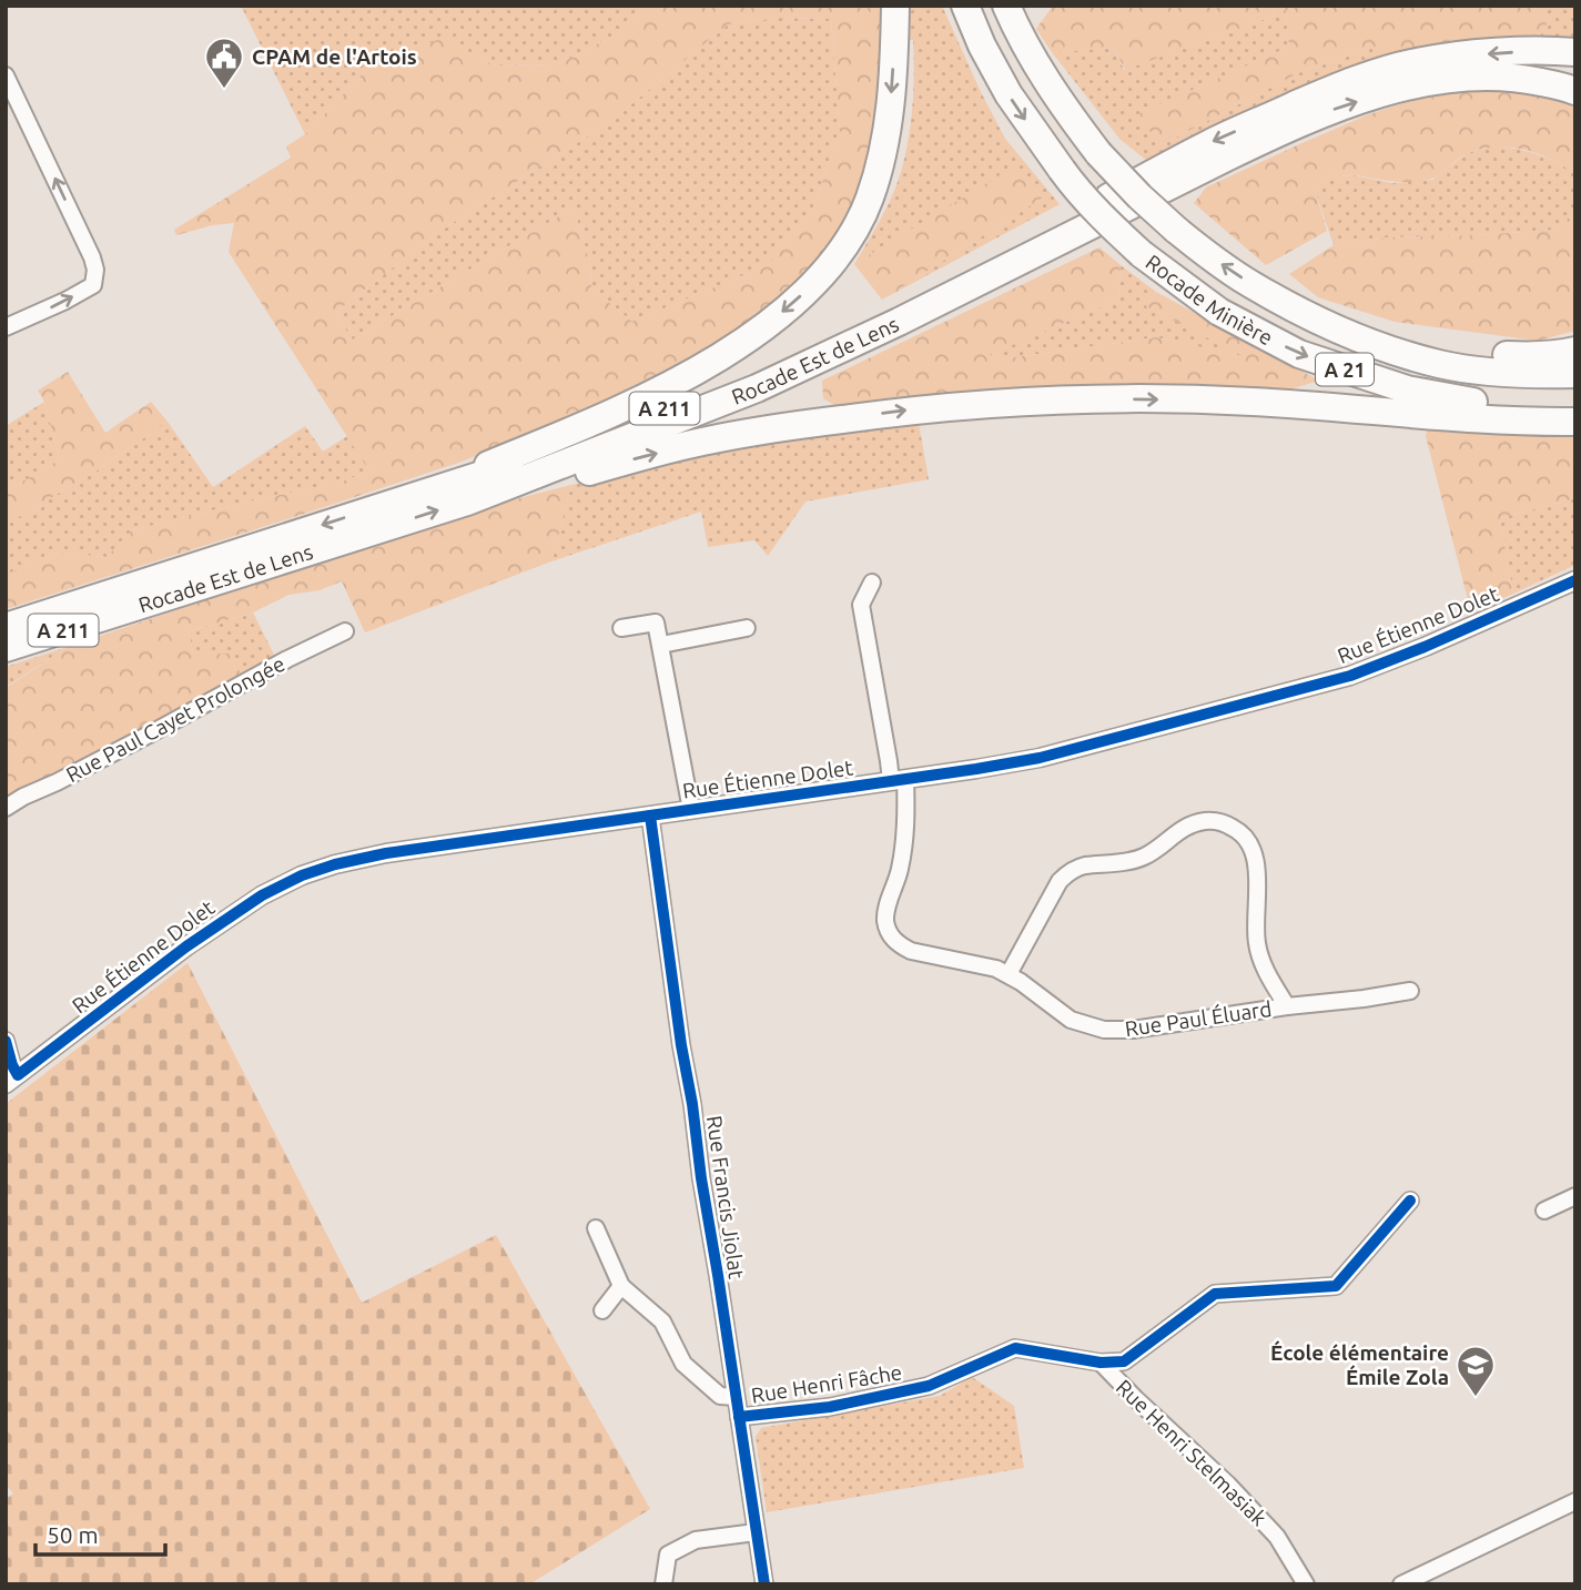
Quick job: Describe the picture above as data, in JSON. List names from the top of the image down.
{
  "streets": {
    "highway": [
      "Rocade Minière",
      "Rocade Est de Lens",
      "A 21",
      "A 211"
    ],
    "street": [
      "Rue Étienne Dolet",
      "Rue Paul Cayet Prolongée",
      "Rue Paul Éluard",
      "Rue Francis Jiolat",
      "Rue Henri Fâche",
      "Rue Henri Stelmasiak"
    ]
  },
  "crossings": [
    ["Rue Étienne Dolet", "Rue Paul Éluard"],
    ["Rue Étienne Dolet", "Rue Francis Jiolat"],
    ["Rue Francis Jiolat", "Rue Henri Fâche"],
    ["Rue Henri Fâche", "Rue Henri Stelmasiak"]
  ],
  "places": {
    "public building": ["CPAM de l'Artois"],
    "school or university": ["École élémentaire Émile Zola"]
  },
  "scale_bar": "50 m"
}
